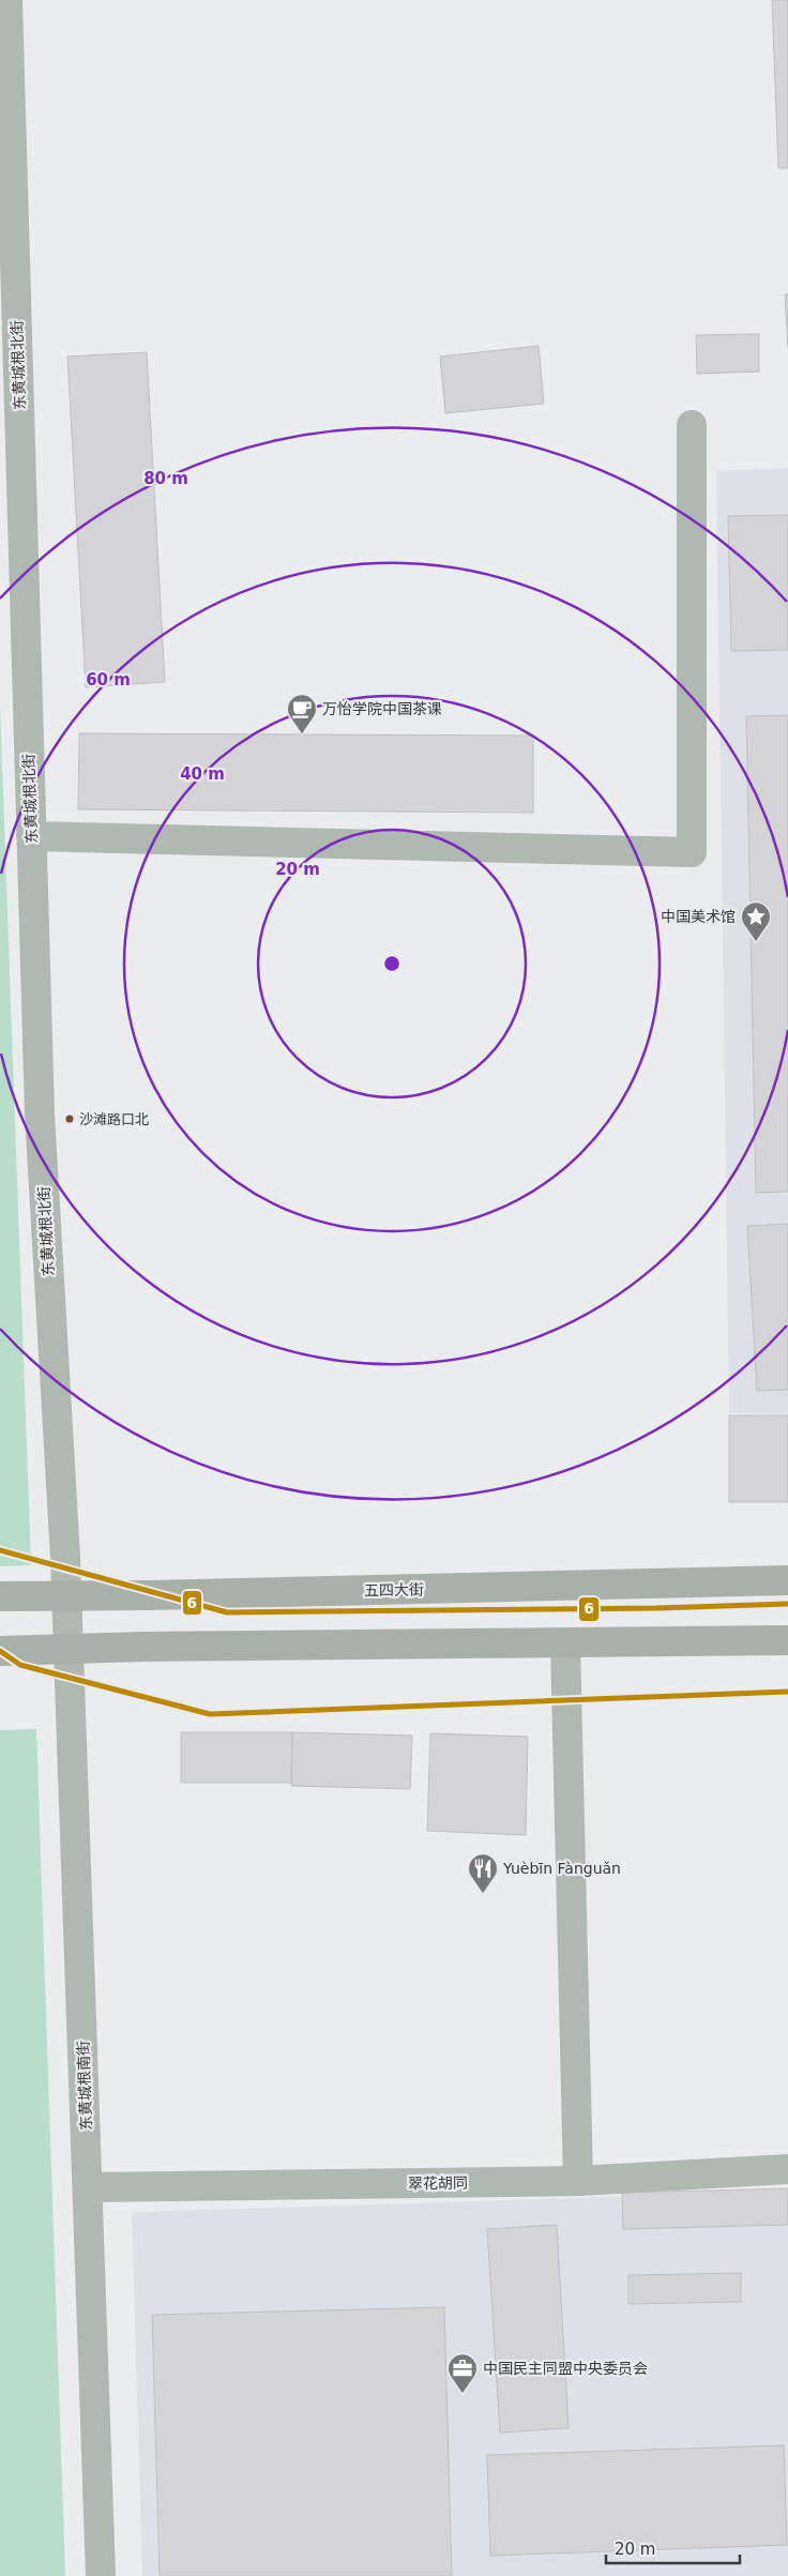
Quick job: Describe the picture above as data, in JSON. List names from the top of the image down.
{
  "streets": {
    "main road": ["五四大街"],
    "street": ["东黄城根北街", "东黄城根南街", "翠花胡同"]
  },
  "crossings": [
    ["东黄城根北街", "五四大街"],
    ["东黄城根北街", "东黄城根南街"],
    ["五四大街", "东黄城根南街"],
    ["东黄城根南街", "翠花胡同"]
  ],
  "places": {
    "cafe": ["万怡学院中国茶课"],
    "place": ["中国美术馆"],
    "other": ["沙滩路口北"],
    "restaurant": ["Yuèbīn Fànguǎn"],
    "office": ["中国民主同盟中央委员会"]
  },
  "lines": ["transit line 6"],
  "scale_bar": "20 m",
  "rings": [
    "80 m",
    "60 m",
    "40 m",
    "20 m"
  ]
}
